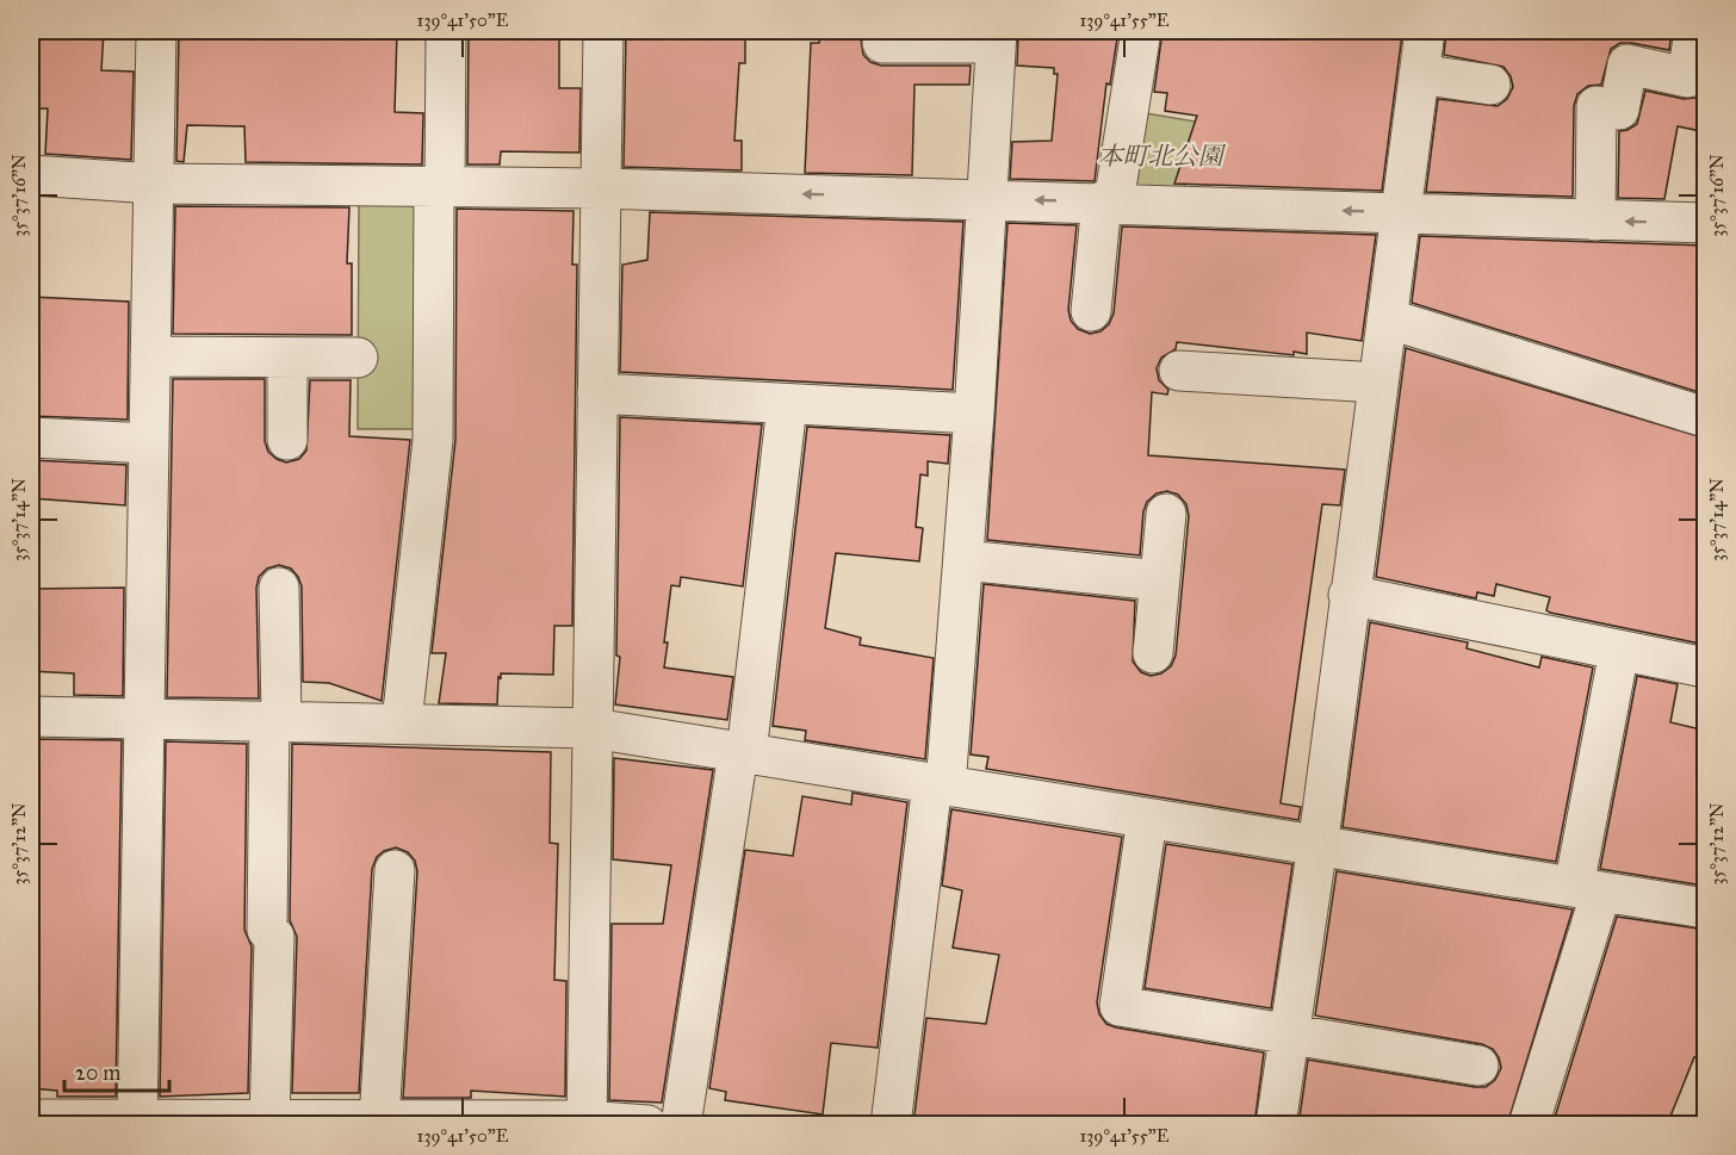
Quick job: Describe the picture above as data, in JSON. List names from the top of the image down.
{
  "parks": ["本町北公園"],
  "scale_bar": "20 m",
  "coordinates": [
    "139°41'50\"E",
    "139°41'55\"E",
    "35°37'16\"N",
    "35°37'14\"N",
    "35°37'12\"N"
  ]
}
